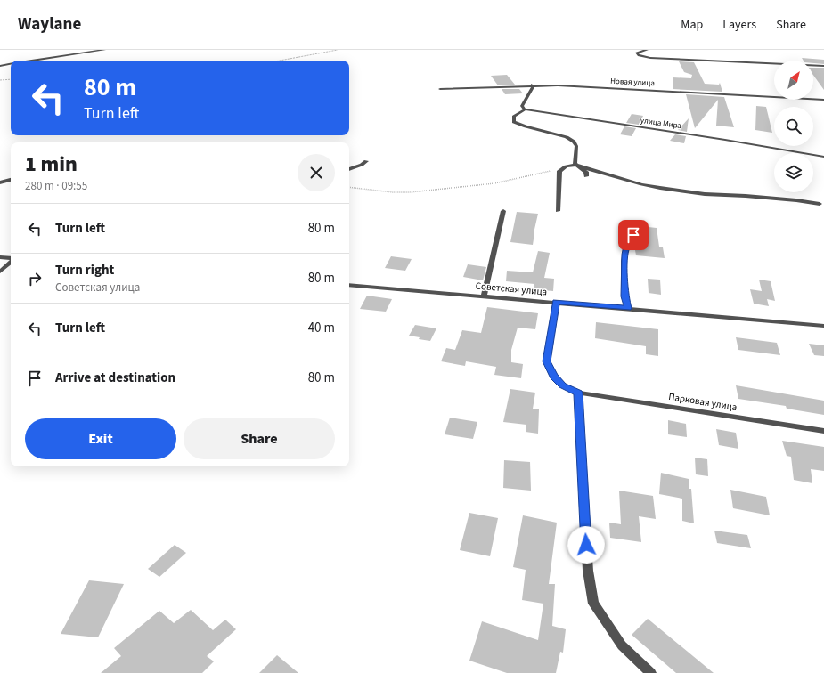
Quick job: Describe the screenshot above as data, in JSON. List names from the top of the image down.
{
  "streets": {
    "street": [
      "Новая улица",
      "улица Мира",
      "Советская улица",
      "Парковая улица"
    ]
  },
  "crossings": [
    ["Советская улица", "Парковая улица"]
  ],
  "north": "top right",
  "page": {
    "header": "Waylane",
    "nav": ["Map", "Layers", "Share"],
    "turn": ["80 m", "Turn left"],
    "heading": ["1 min", "280 m · 09:55"],
    "list": [
      {
        "name": "Turn left",
        "value": "80 m"
      },
      {
        "name": "Turn right",
        "note": "Советская улица",
        "value": "80 m"
      },
      {
        "name": "Turn left",
        "value": "40 m"
      },
      {
        "name": "Arrive at destination",
        "value": "80 m"
      }
    ],
    "buttons": ["Exit", "Share"]
  }
}
